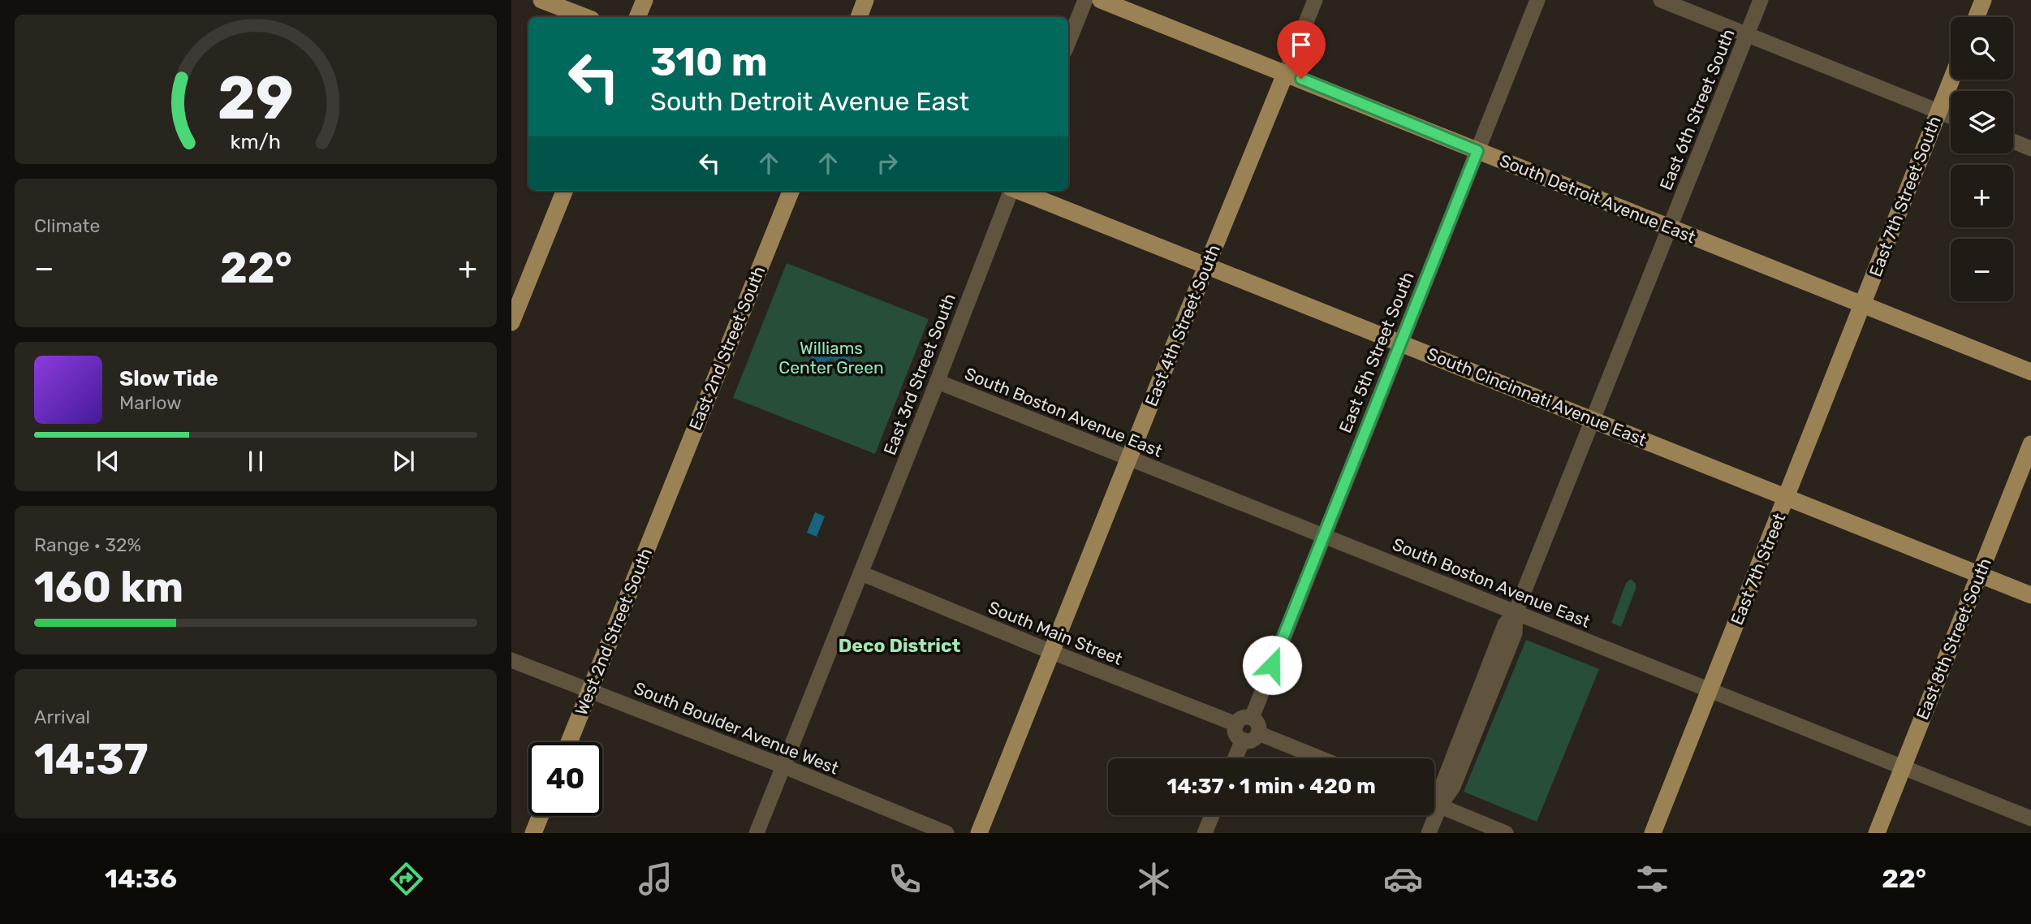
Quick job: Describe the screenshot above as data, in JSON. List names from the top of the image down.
{
  "streets": {
    "main road": [
      "East 7th Street South",
      "South Detroit Avenue East",
      "East 4th Street South",
      "East 2nd Street South",
      "South Cincinnati Avenue East",
      "East 7th Street",
      "West 2nd Street South",
      "East 8th Street South"
    ],
    "street": [
      "East 6th Street South",
      "East 5th Street South",
      "East 3rd Street South",
      "South Boston Avenue East",
      "South Main Street",
      "South Boulder Avenue West"
    ]
  },
  "crossings": [
    ["East 6th Street South", "South Detroit Avenue East"],
    ["East 6th Street South", "South Cincinnati Avenue East"],
    ["East 6th Street South", "South Boston Avenue East"],
    ["East 7th Street South", "South Detroit Avenue East"],
    ["East 7th Street South", "East 7th Street"],
    ["South Detroit Avenue East", "East 4th Street South"],
    ["South Detroit Avenue East", "East 5th Street South"],
    ["South Detroit Avenue East", "East 7th Street"],
    ["East 4th Street South", "South Cincinnati Avenue East"],
    ["East 4th Street South", "South Boston Avenue East"],
    ["East 4th Street South", "South Main Street"],
    ["East 2nd Street South", "West 2nd Street South"],
    ["East 5th Street South", "South Cincinnati Avenue East"],
    ["East 5th Street South", "South Boston Avenue East"],
    ["East 5th Street South", "South Main Street"],
    ["East 3rd Street South", "South Boston Avenue East"],
    ["East 3rd Street South", "South Main Street"],
    ["East 3rd Street South", "South Boulder Avenue West"],
    ["South Cincinnati Avenue East", "East 7th Street"],
    ["South Cincinnati Avenue East", "East 8th Street South"],
    ["South Boston Avenue East", "East 7th Street"],
    ["South Boston Avenue East", "East 8th Street South"],
    ["West 2nd Street South", "South Boulder Avenue West"]
  ],
  "districts": ["Deco District"],
  "parks": ["Williams Center Green"],
  "page": {
    "map_buttons": ["+", "−"],
    "turn": ["310 m", "South Detroit Avenue East"],
    "tile": [
      "Climate",
      ["Range · 32%", "160 km"],
      ["Arrival", "14:37"]
    ],
    "heat": ["−", "22°", "+"],
    "song": ["Slow Tide", "Marlow"],
    "limit": "40",
    "trip": "14:37 · 1 min · 420 m",
    "tabs": ["14:36", "22°"],
    "gauge": ["29", "km/h"]
  }
}
